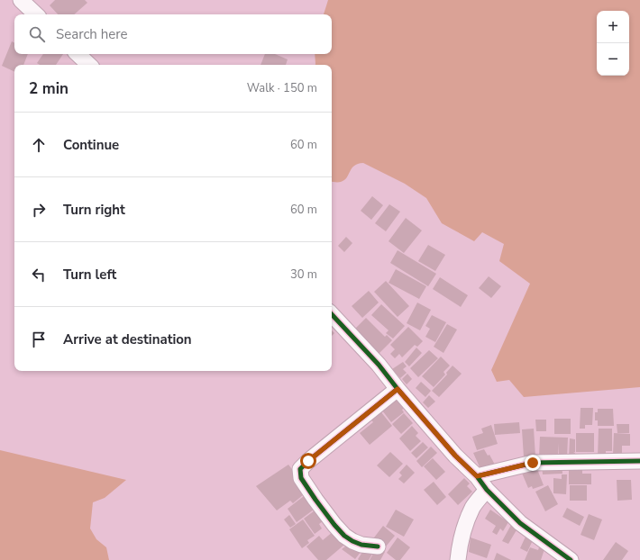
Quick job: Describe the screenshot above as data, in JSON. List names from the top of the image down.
{
  "page": {
    "map_buttons": ["+", "−"],
    "search": "Search here",
    "heading": ["2 min", "Walk · 150 m"],
    "list": [
      ["Continue", "60 m"],
      ["Turn right", "60 m"],
      ["Turn left", "30 m"],
      "Arrive at destination"
    ]
  }
}
